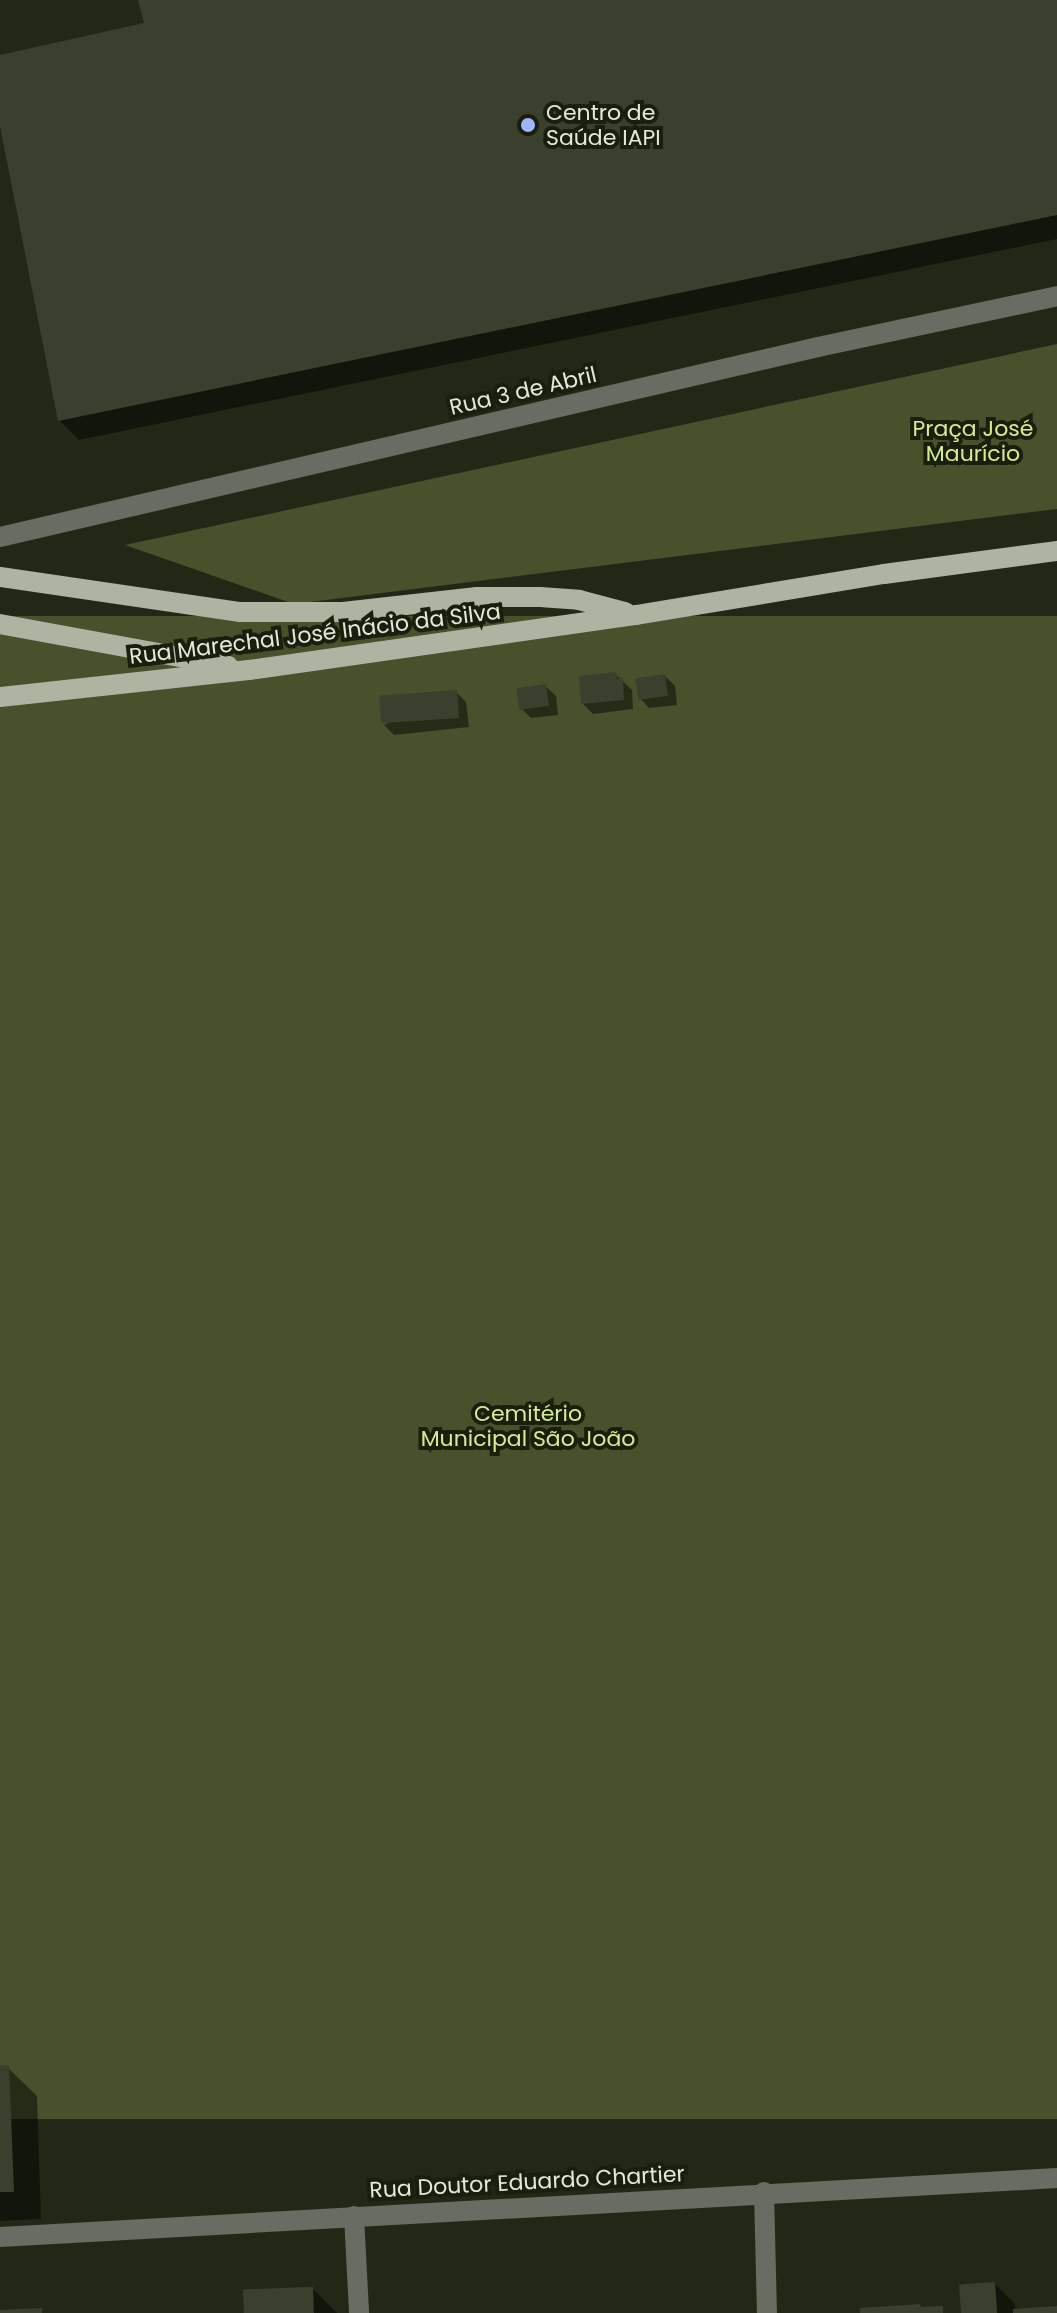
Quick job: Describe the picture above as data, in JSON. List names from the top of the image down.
{
  "streets": {
    "main road": ["Rua Marechal José Inácio da Silva"],
    "street": ["Rua 3 de Abril", "Rua Doutor Eduardo Chartier"]
  },
  "parks": ["Praça José Maurício", "Cemitério Municipal São João"],
  "places": ["Centro de Saúde IAPI"]
}
